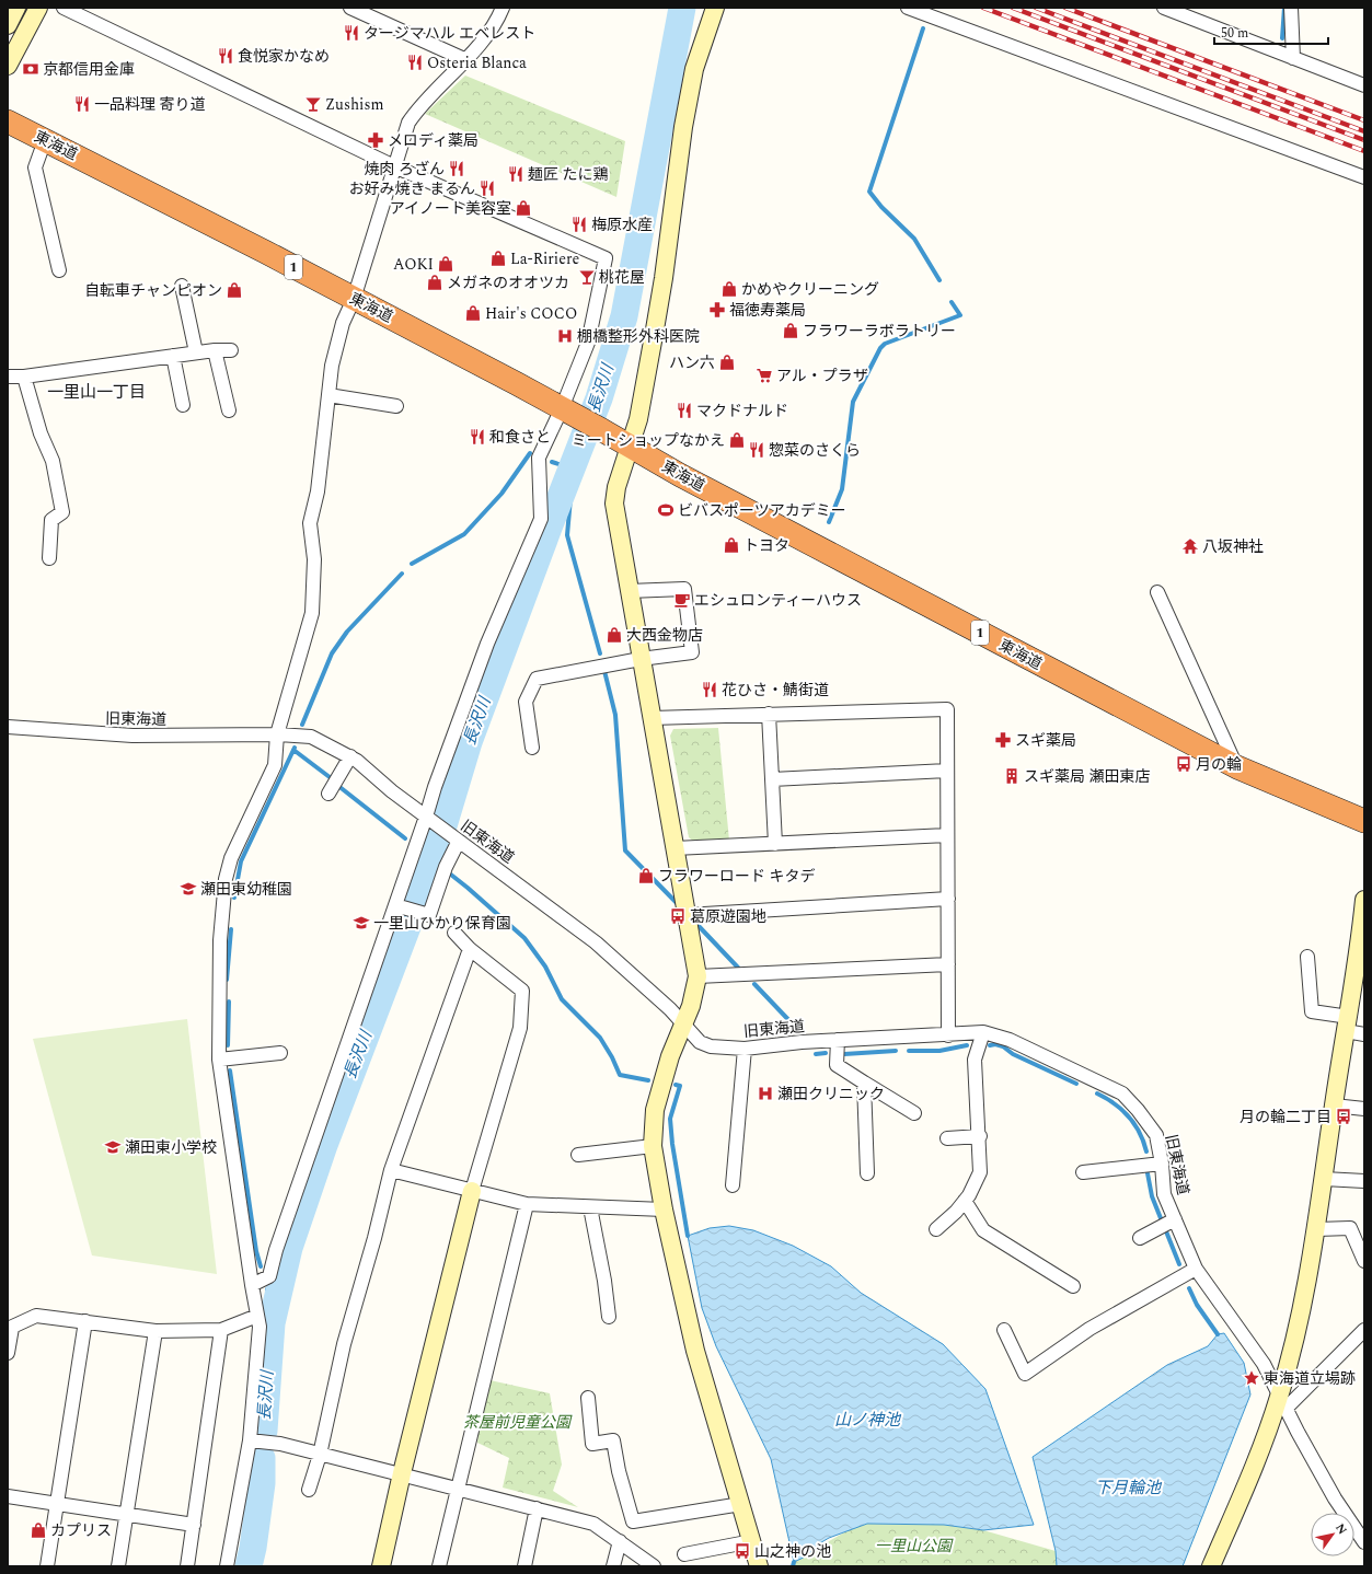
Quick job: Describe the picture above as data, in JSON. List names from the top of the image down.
{
  "streets": {
    "highway": ["東海道", "1"],
    "street": ["旧東海道"]
  },
  "districts": ["一里山一丁目"],
  "water": ["長沢川", "山ノ神池", "下月輪池"],
  "parks": ["茶屋前児童公園", "一里山公園"],
  "places": {
    "restaurant": [
      "タージマハル エベレスト",
      "食悦家かなめ",
      "Osteria Blanca",
      "一品料理 寄り道",
      "焼肉 ろざん",
      "麺匠 たに鶏",
      "お好み焼き まるん",
      "梅原水産",
      "マクドナルド",
      "和食さと",
      "惣菜のさくら",
      "花ひさ・鯖街道"
    ],
    "bank": ["京都信用金庫"],
    "bar": ["Zushism", "桃花屋"],
    "pharmacy": ["メロディ薬局", "福徳寿薬局", "スギ薬局"],
    "shop": [
      "アイノート美容室",
      "La-Ririere",
      "AOKI",
      "メガネのオオツカ",
      "かめやクリーニング",
      "自転車チャンピオン",
      "Hair's COCO",
      "フラワーラボラトリー",
      "ハン六",
      "ミートショップなかえ",
      "トヨタ",
      "大西金物店",
      "フラワーロード キタデ",
      "カプリス"
    ],
    "hospital": ["棚橋整形外科医院", "瀬田クリニック"],
    "supermarket": ["アル・プラザ"],
    "sports": ["ビバスポーツアカデミー"],
    "temple": ["八坂神社"],
    "cafe": ["エシュロンティーハウス"],
    "bus stop": [
      "月の輪",
      "葛原遊園地",
      "月の輪二丁目",
      "山之神の池"
    ],
    "building": ["スギ薬局 瀬田東店"],
    "school or university": ["瀬田東幼稚園", "一里山ひかり保育園", "瀬田東小学校"],
    "place": ["東海道立場跡"]
  },
  "scale_bar": "50 m",
  "north": "top right"
}
